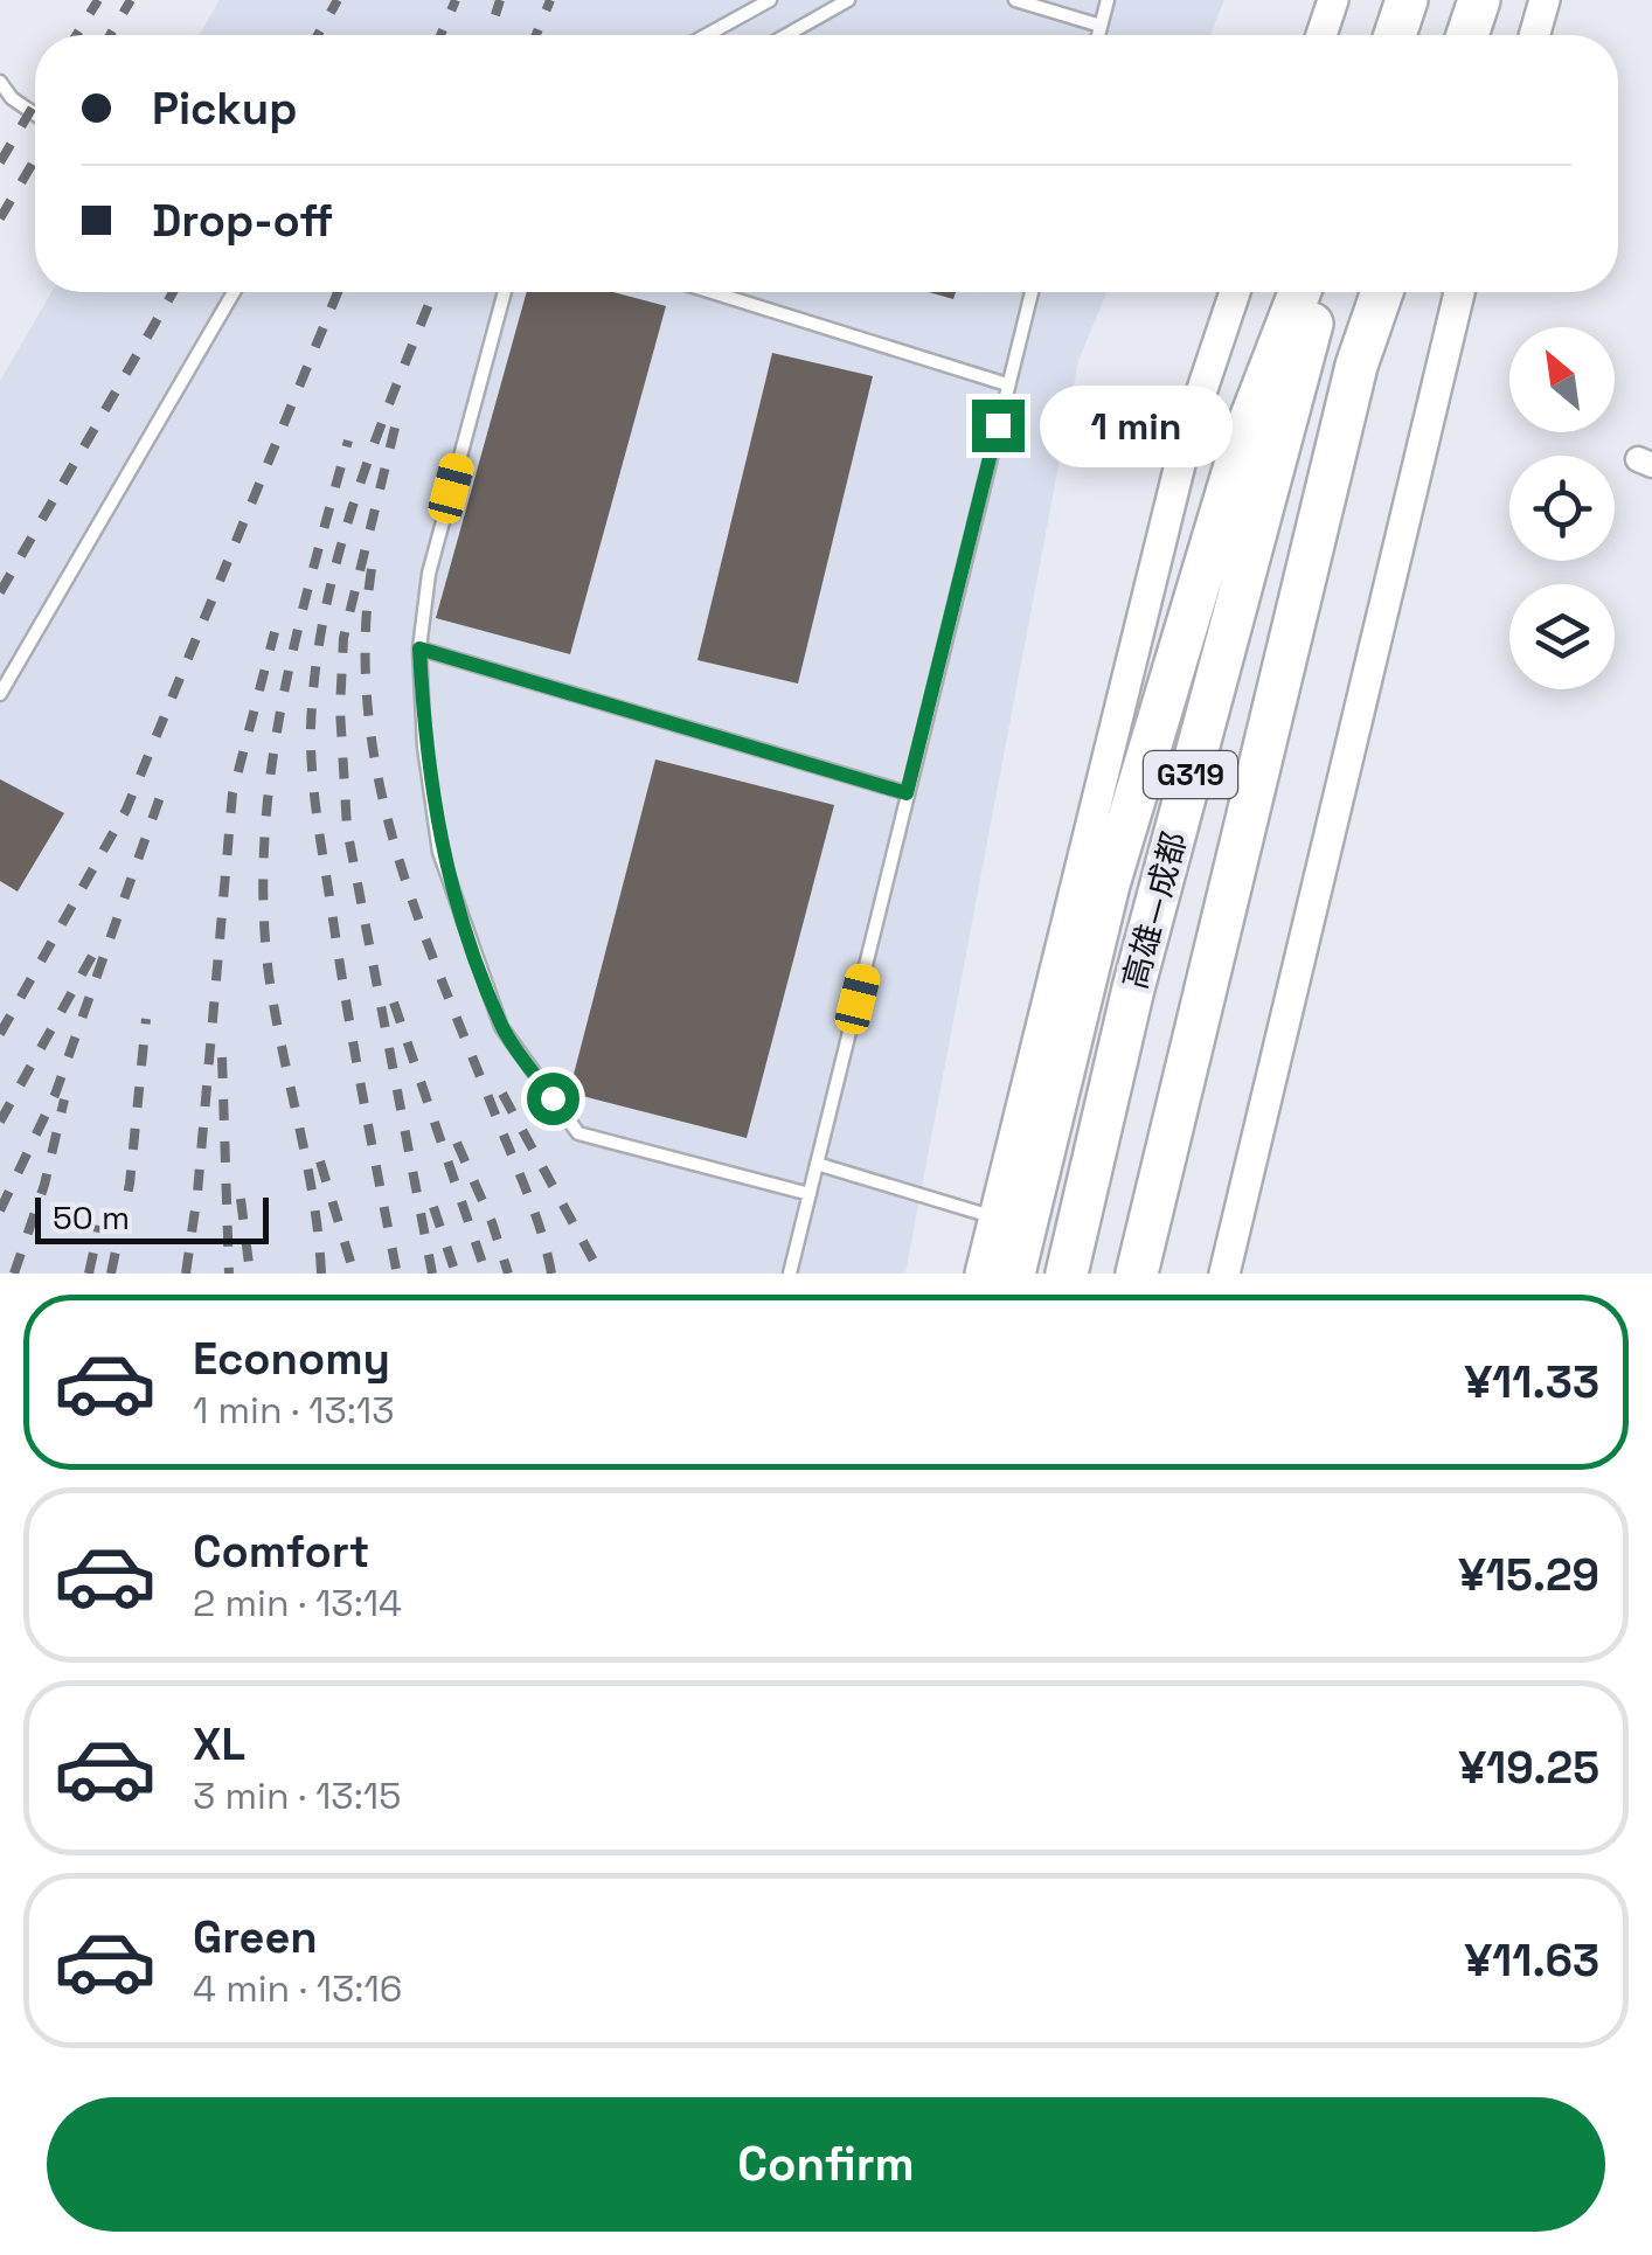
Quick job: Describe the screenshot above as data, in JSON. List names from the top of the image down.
{
  "streets": {
    "highway": ["G319", "高雄—成都"]
  },
  "scale_bar": "50 m",
  "north": "top left",
  "page": {
    "banner": ["Pickup", "Drop-off"],
    "bubble": "1 min",
    "scale": "50 m",
    "list": [
      {
        "name": "Economy",
        "note": "1 min · 13:13",
        "value": "¥11.33"
      },
      {
        "name": "Comfort",
        "note": "2 min · 13:14",
        "value": "¥15.29"
      },
      {
        "name": "XL",
        "note": "3 min · 13:15",
        "value": "¥19.25"
      },
      {
        "name": "Green",
        "note": "4 min · 13:16",
        "value": "¥11.63"
      }
    ],
    "buttons": "Confirm"
  }
}
